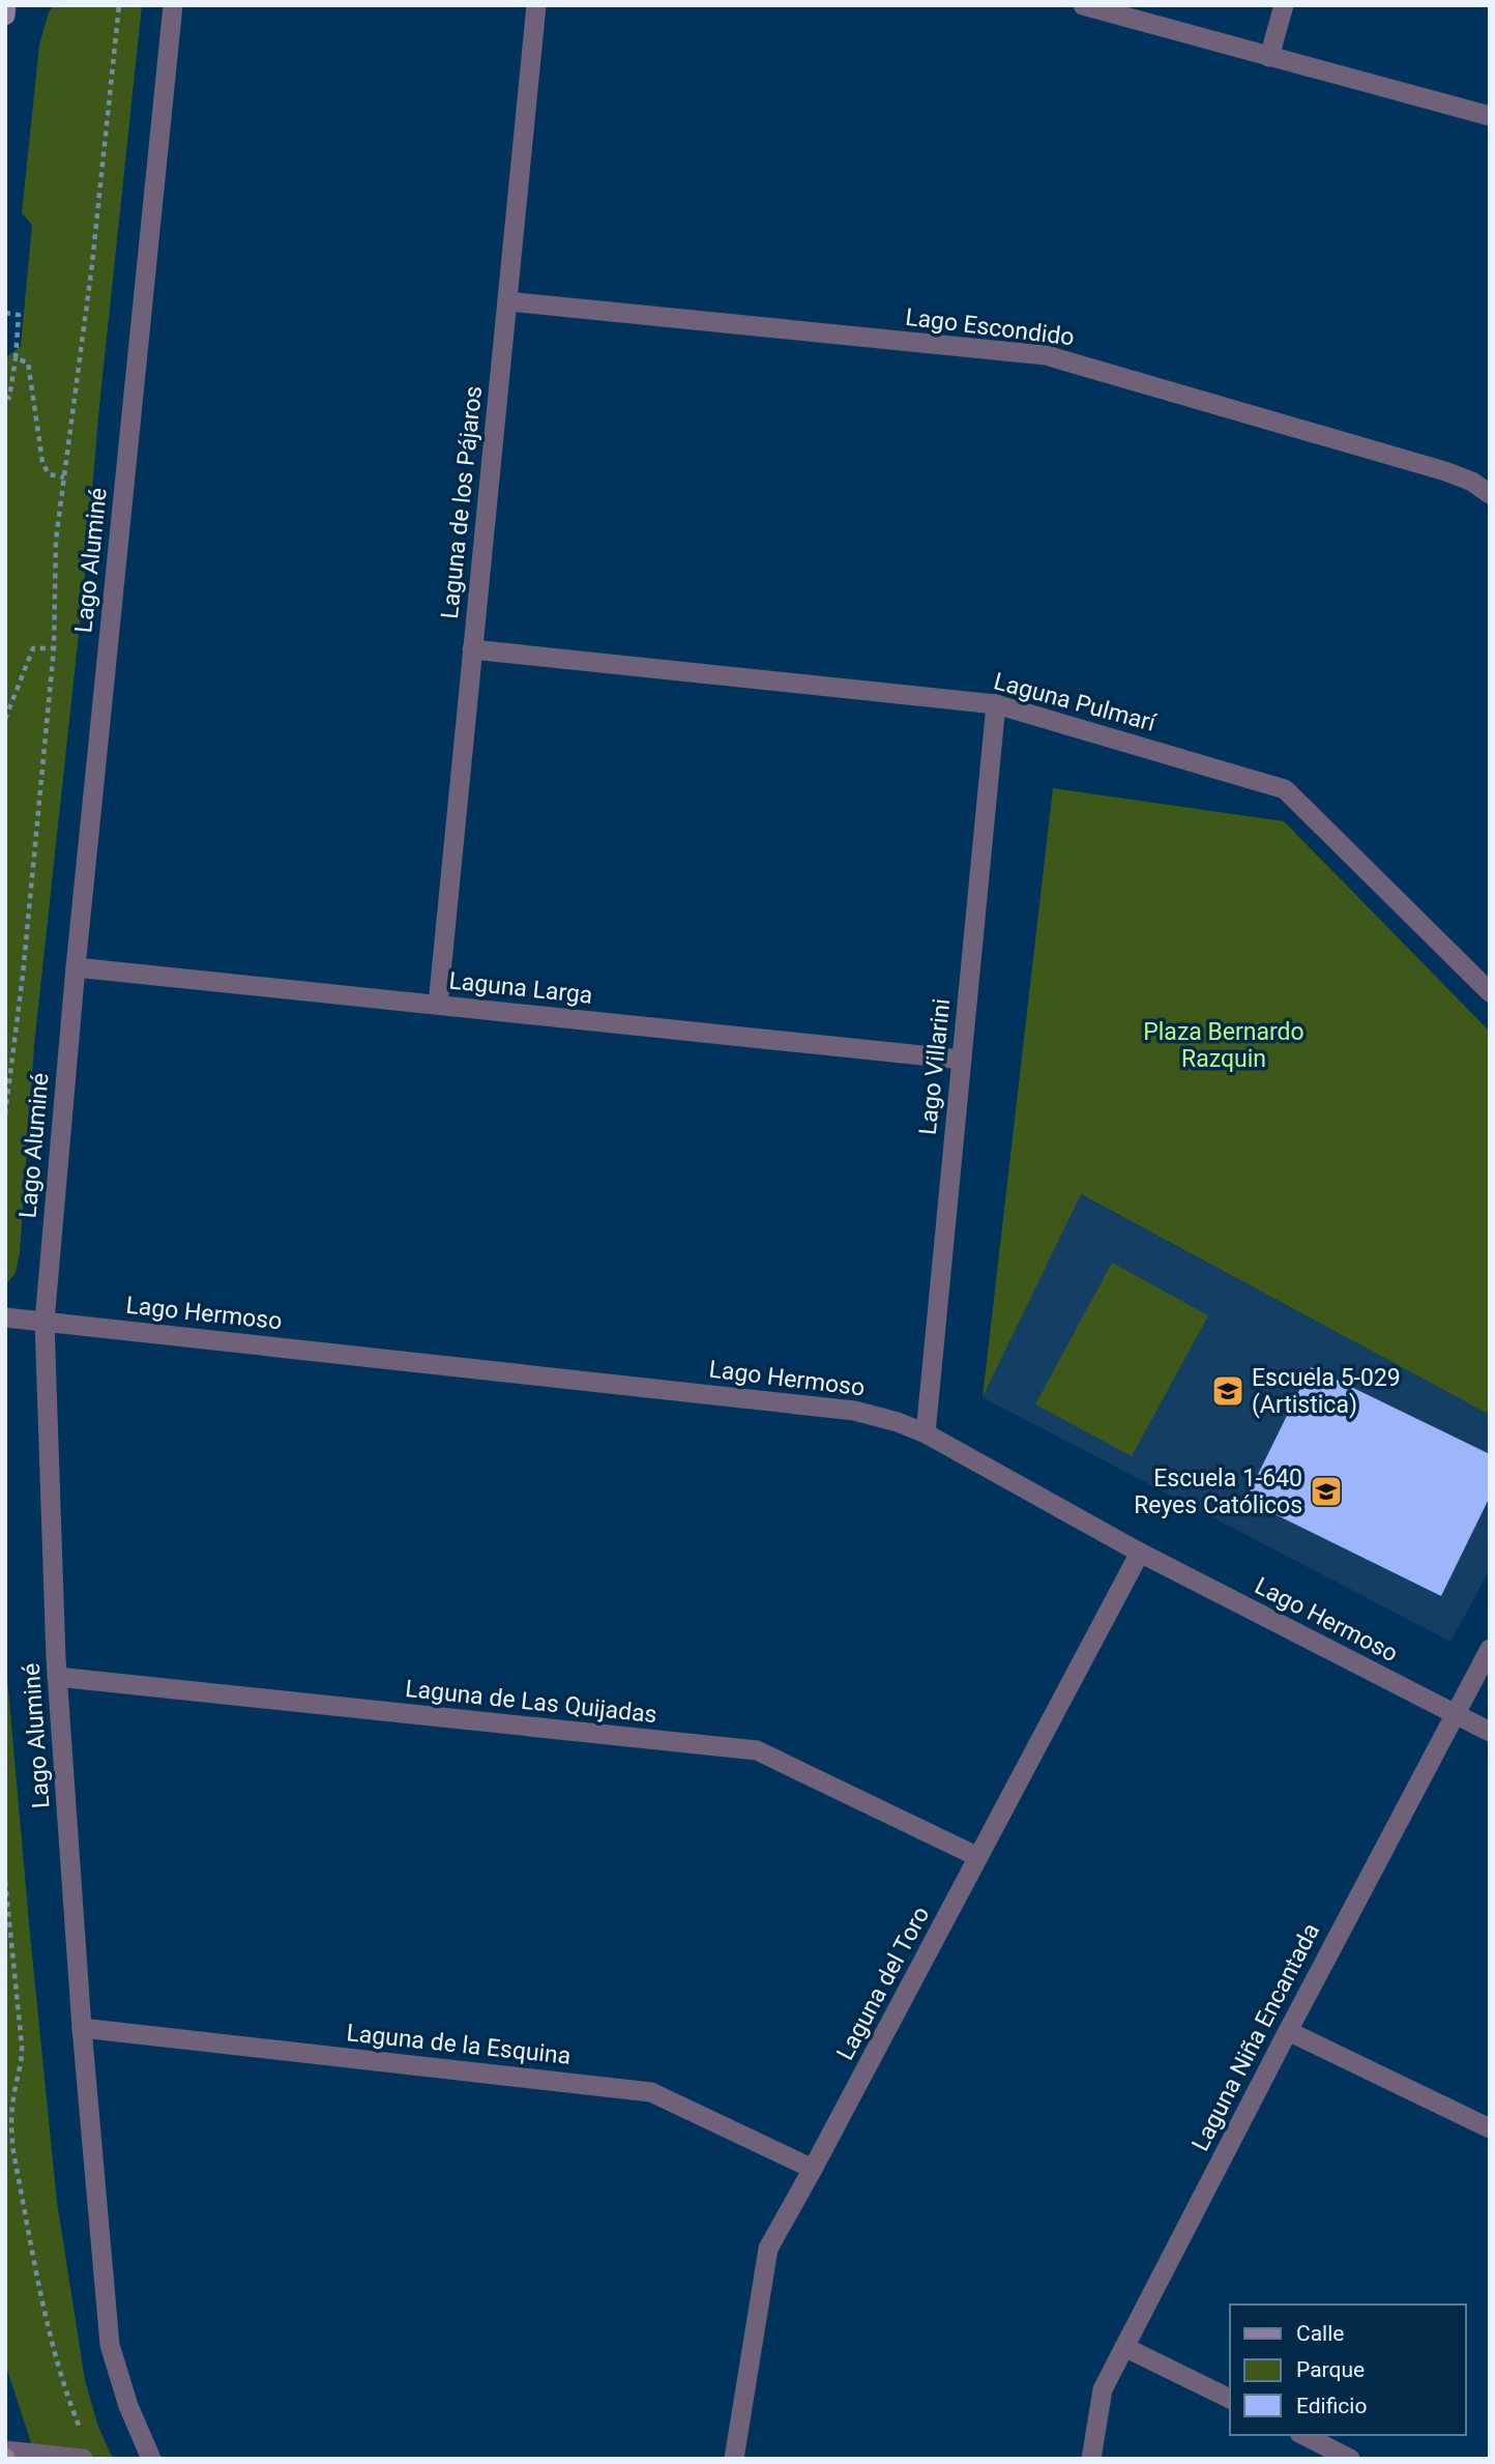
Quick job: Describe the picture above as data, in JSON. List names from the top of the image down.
{
  "streets": {
    "street": [
      "Lago Escondido",
      "Laguna de los Pájaros",
      "Lago Aluminé",
      "Laguna Pulmarí",
      "Laguna Larga",
      "Lago Villarini",
      "Lago Hermoso",
      "Laguna de Las Quijadas",
      "Laguna del Toro",
      "Laguna Niña Encantada",
      "Laguna de la Esquina"
    ]
  },
  "crossings": [
    ["Lago Escondido", "Laguna de los Pájaros"],
    ["Laguna de los Pájaros", "Laguna Pulmarí"],
    ["Laguna de los Pájaros", "Laguna Larga"],
    ["Lago Aluminé", "Laguna Larga"],
    ["Lago Aluminé", "Lago Hermoso"],
    ["Lago Aluminé", "Laguna de Las Quijadas"],
    ["Lago Aluminé", "Laguna de la Esquina"],
    ["Laguna Pulmarí", "Lago Villarini"],
    ["Laguna Larga", "Lago Villarini"],
    ["Lago Villarini", "Lago Hermoso"],
    ["Lago Hermoso", "Laguna del Toro"],
    ["Lago Hermoso", "Laguna Niña Encantada"],
    ["Laguna de Las Quijadas", "Laguna del Toro"],
    ["Laguna del Toro", "Laguna de la Esquina"]
  ],
  "parks": ["Plaza Bernardo Razquin"],
  "places": {
    "school or university": ["Escuela 5-029 (Artistica)", "Escuela 1-640 Reyes Católicos"]
  },
  "legend": ["Calle", "Parque", "Edificio"]
}
